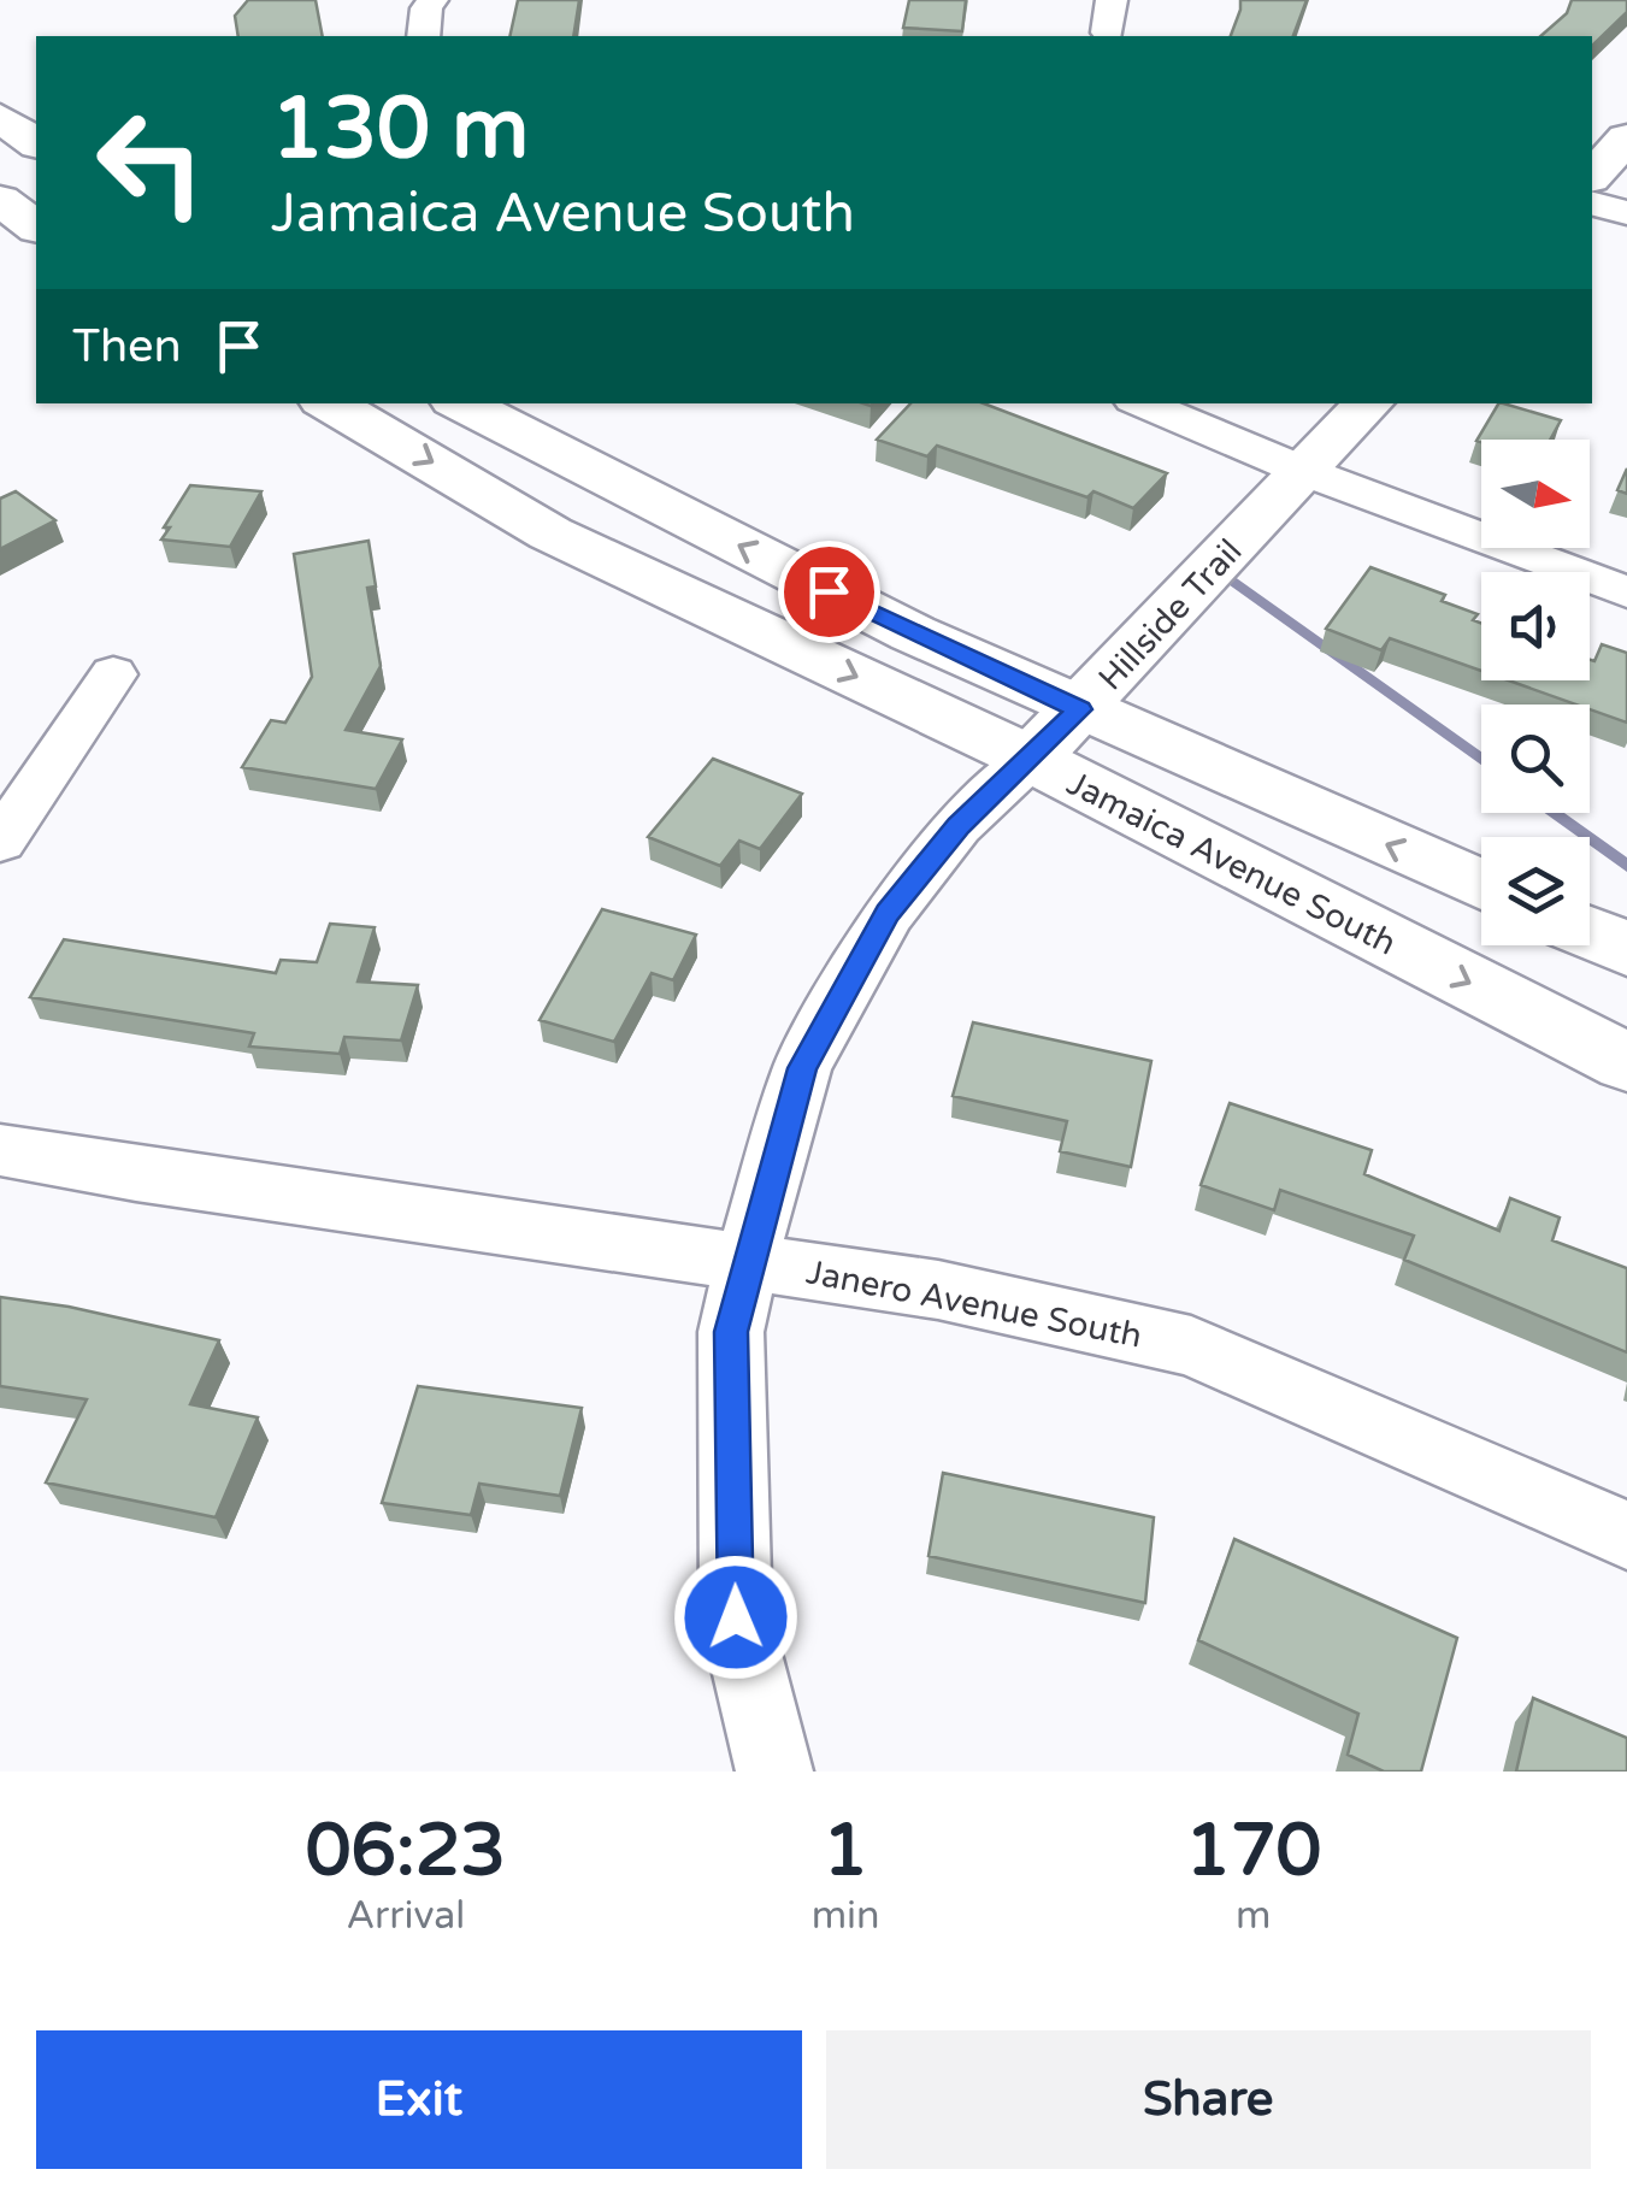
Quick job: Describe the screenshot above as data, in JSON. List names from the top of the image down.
{
  "streets": {
    "main road": ["Hillside Trail", "Jamaica Avenue South"],
    "street": ["Janero Avenue South"]
  },
  "crossings": [
    ["Hillside Trail", "Jamaica Avenue South"],
    ["Hillside Trail", "Janero Avenue South"]
  ],
  "north": "right",
  "page": {
    "turn": ["130 m", "Jamaica Avenue South"],
    "then": "Then",
    "eta": [
      "06:23",
      "Arrival",
      "1",
      "min",
      "170",
      "m"
    ],
    "buttons": ["Exit", "Share"]
  }
}
